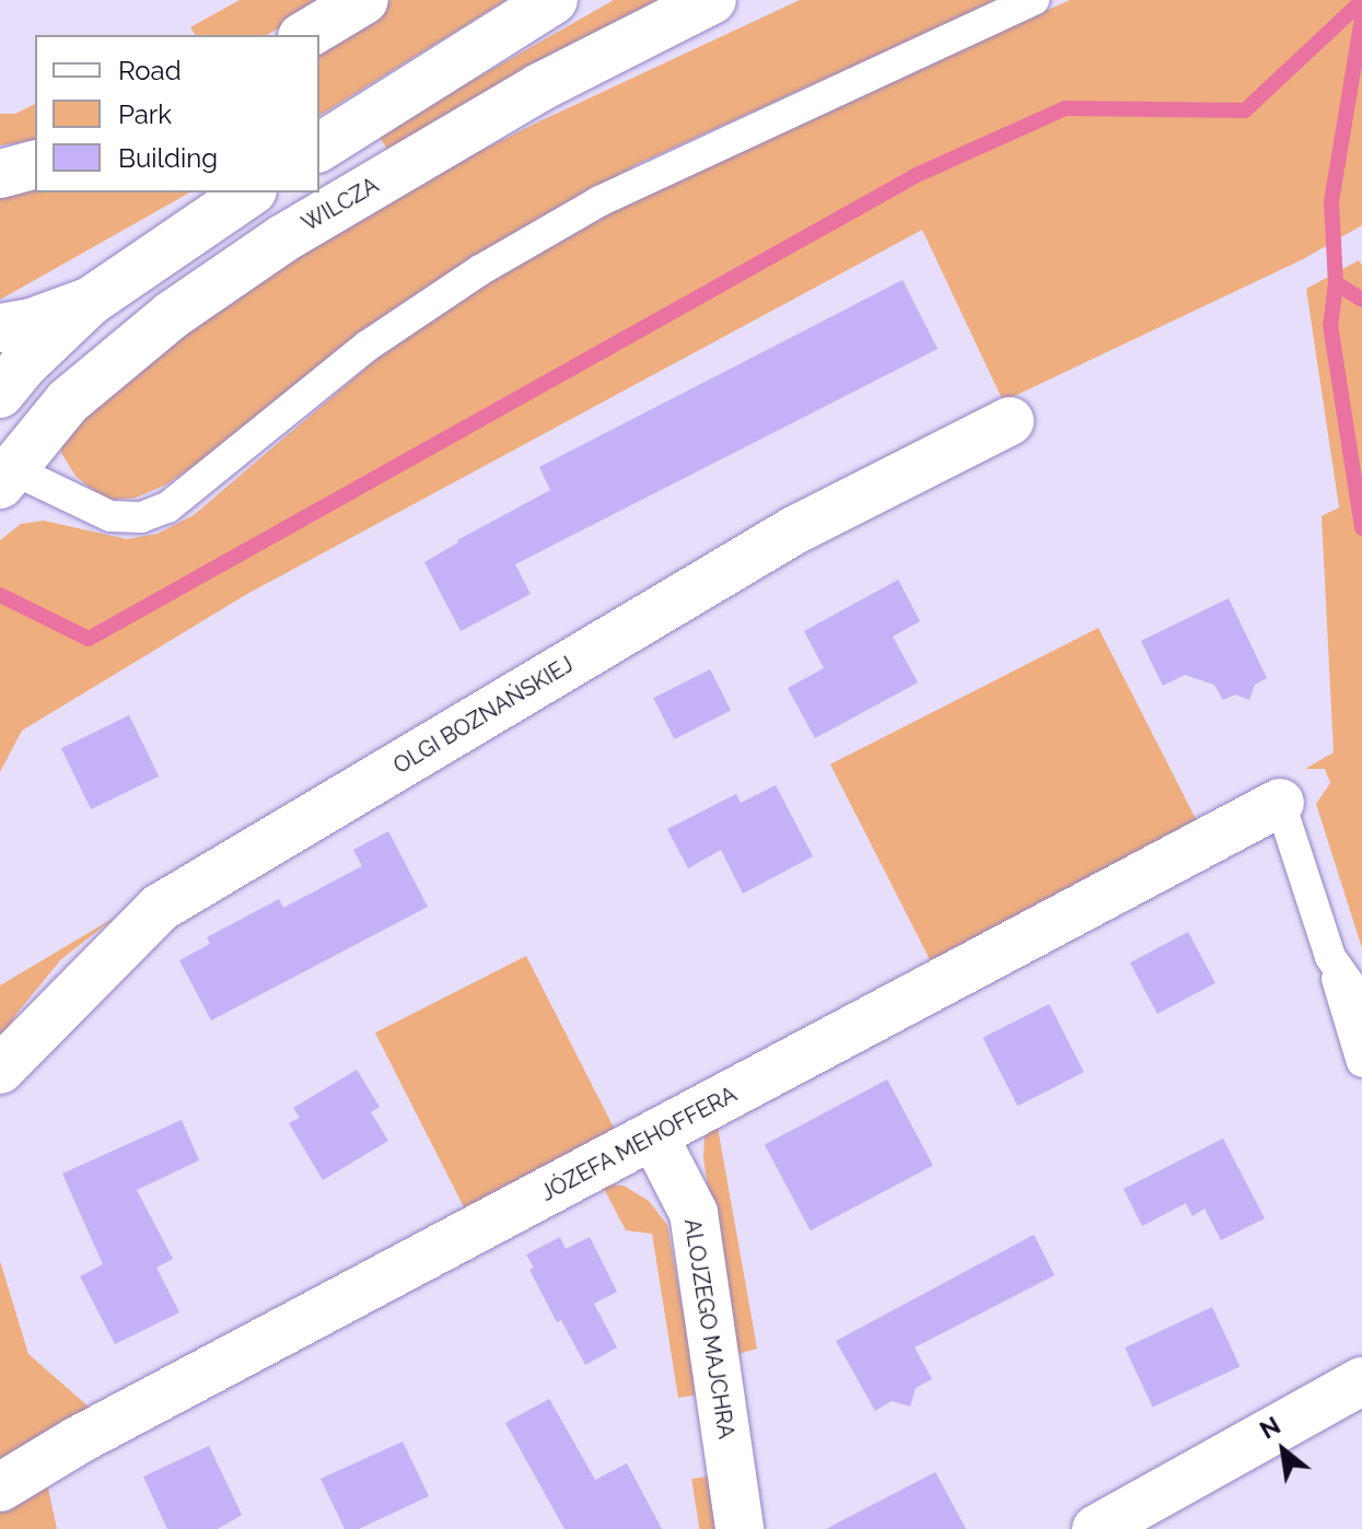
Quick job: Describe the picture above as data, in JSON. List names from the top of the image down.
{
  "streets": {
    "street": [
      "WILCZA",
      "OLGI BOZNAŃSKIEJ",
      "JÓZEFA MEHOFFERA",
      "ALOJZEGO MAJCHRA"
    ]
  },
  "crossings": [
    ["JÓZEFA MEHOFFERA", "ALOJZEGO MAJCHRA"]
  ],
  "legend": ["Road", "Park", "Building"],
  "north": "top left"
}
